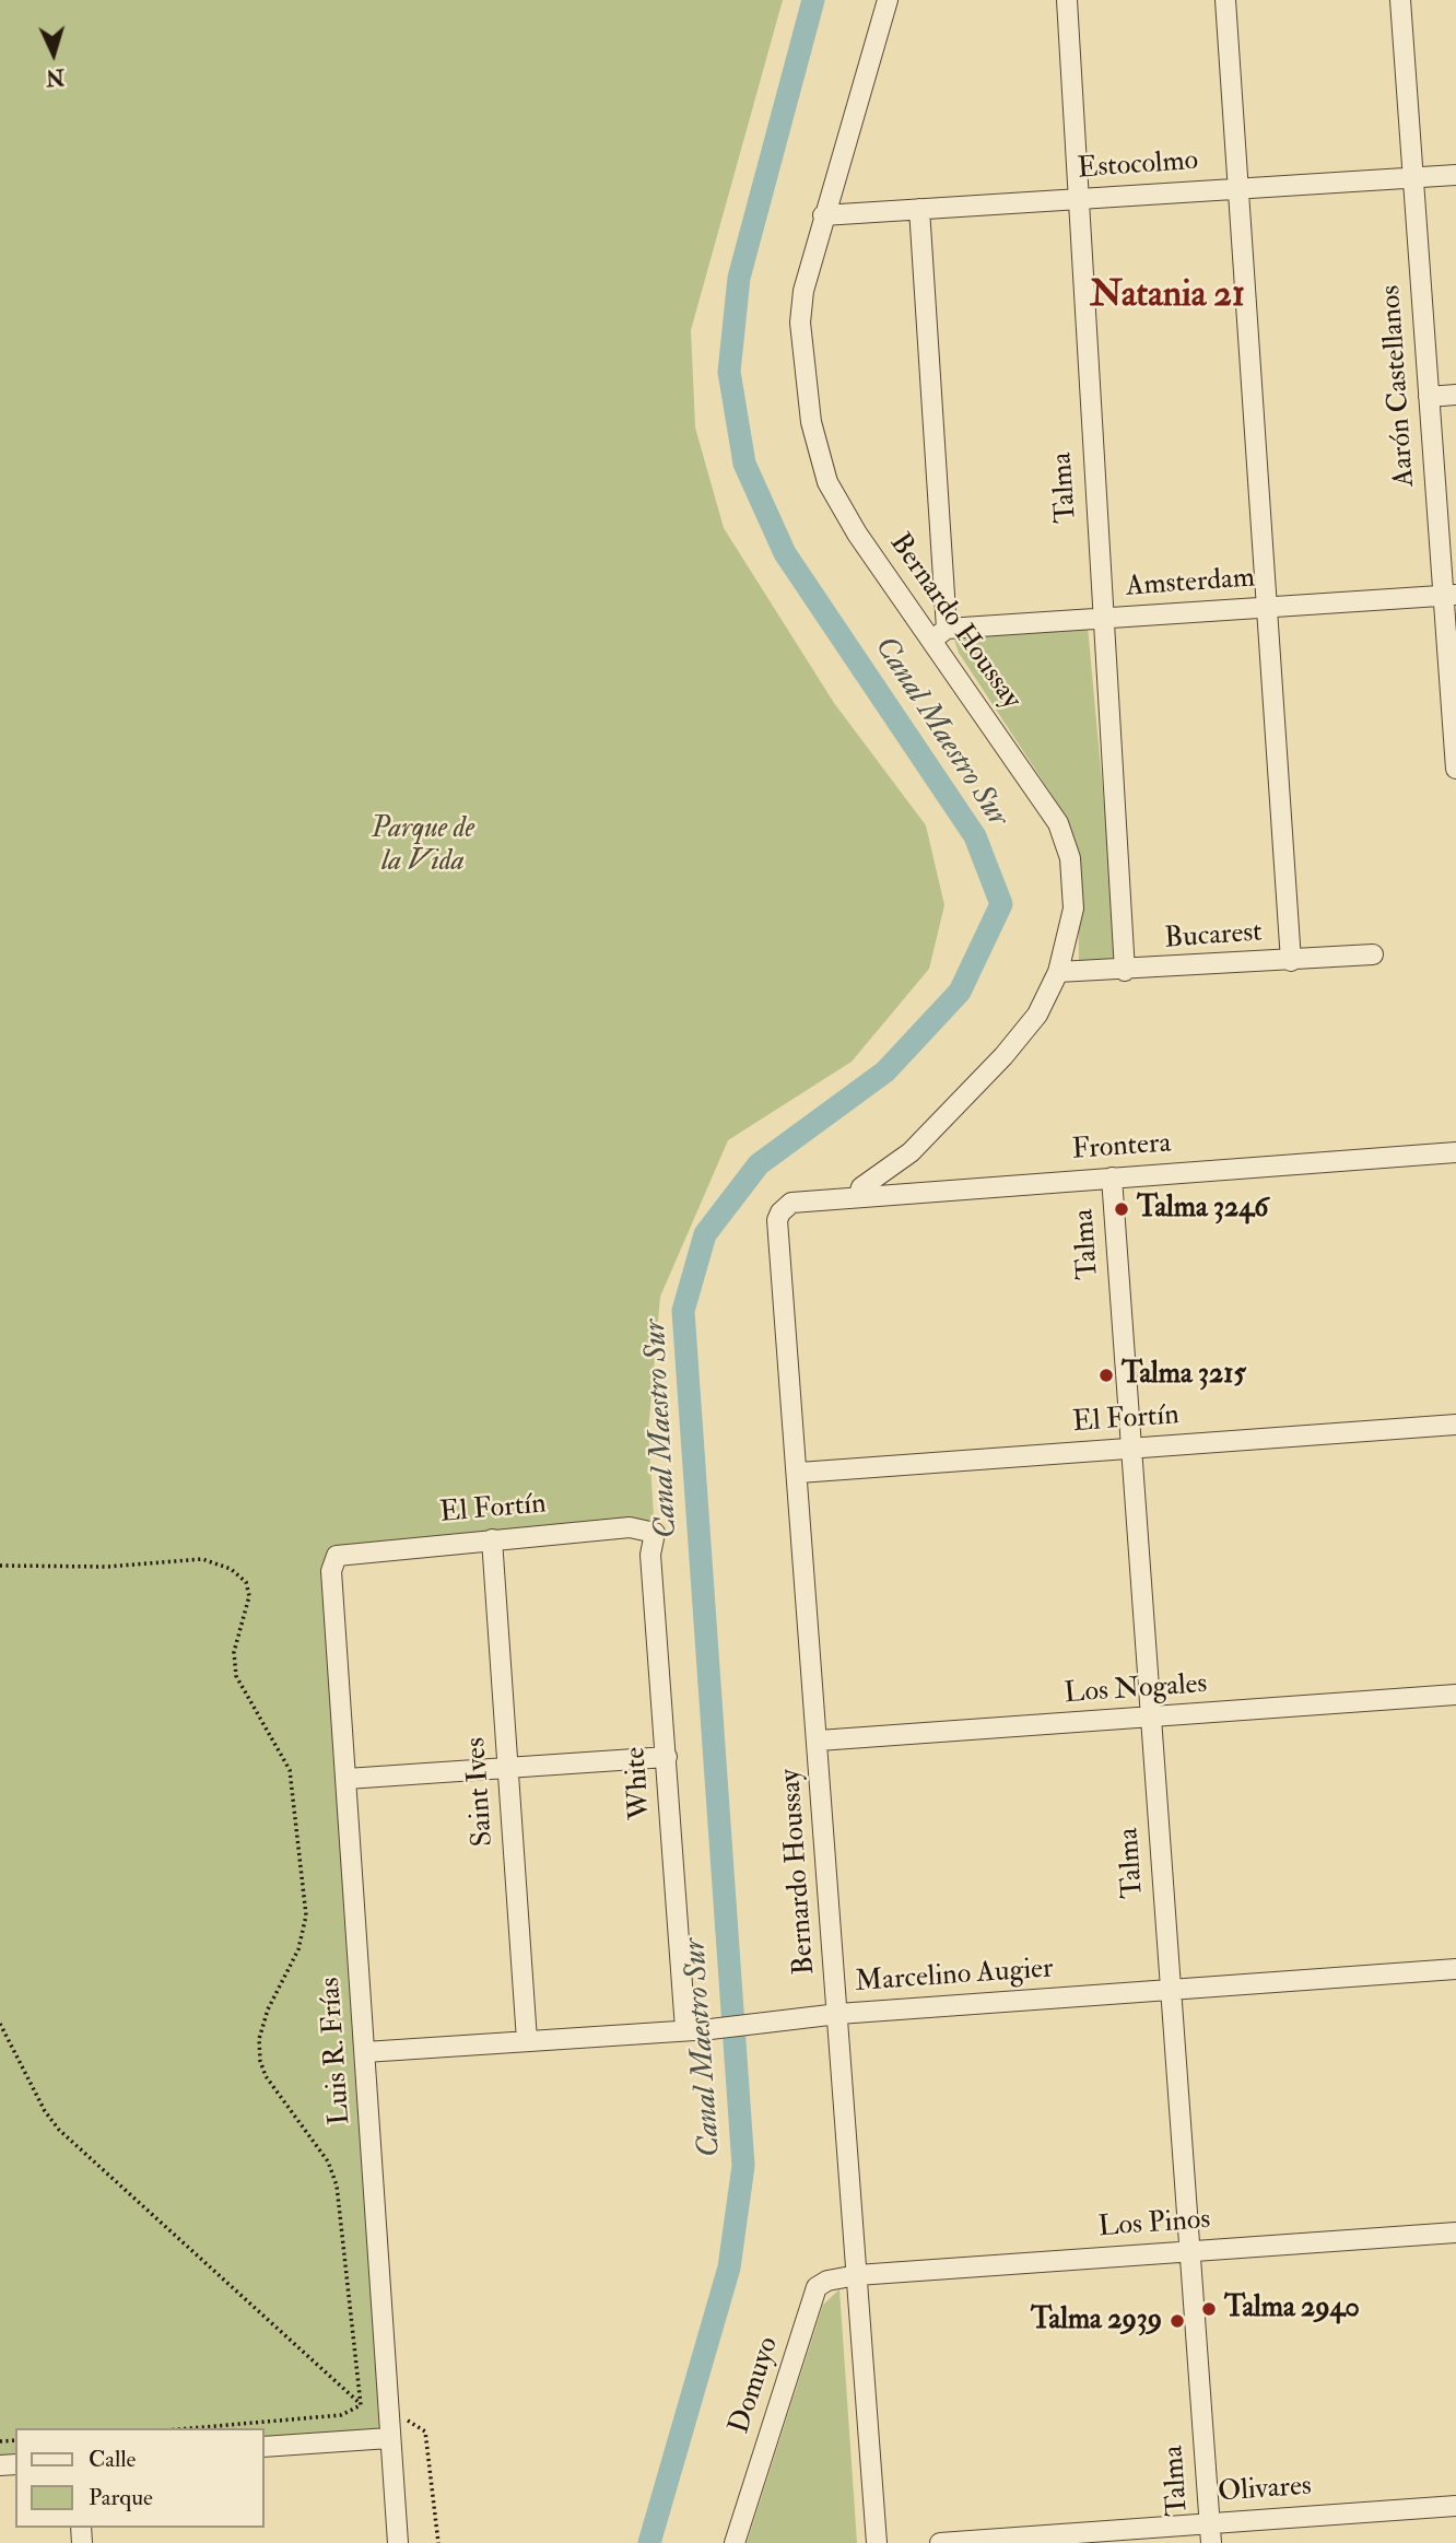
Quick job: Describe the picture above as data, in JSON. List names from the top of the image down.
{
  "streets": {
    "street": [
      "Estocolmo",
      "Aarón Castellanos",
      "Talma",
      "Amsterdam",
      "Bernardo Houssay",
      "Bucarest",
      "Frontera",
      "El Fortín",
      "Los Nogales",
      "White",
      "Saint Ives",
      "Marcelino Augier",
      "Luis R. Frías",
      "Los Pinos",
      "Domuyo",
      "Olivares"
    ]
  },
  "crossings": [
    ["Estocolmo", "Aarón Castellanos"],
    ["Estocolmo", "Talma"],
    ["Estocolmo", "Bernardo Houssay"],
    ["Aarón Castellanos", "Amsterdam"],
    ["Talma", "Amsterdam"],
    ["Talma", "Bucarest"],
    ["Talma", "Frontera"],
    ["Talma", "El Fortín"],
    ["Talma", "Los Nogales"],
    ["Talma", "Marcelino Augier"],
    ["Talma", "Los Pinos"],
    ["Talma", "Olivares"],
    ["Amsterdam", "Bernardo Houssay"],
    ["Bernardo Houssay", "Bucarest"],
    ["Bernardo Houssay", "Frontera"],
    ["Bernardo Houssay", "El Fortín"],
    ["Bernardo Houssay", "Los Nogales"],
    ["Bernardo Houssay", "Marcelino Augier"],
    ["Bernardo Houssay", "Los Pinos"],
    ["Bernardo Houssay", "Domuyo"],
    ["El Fortín", "White"],
    ["El Fortín", "Saint Ives"],
    ["El Fortín", "Luis R. Frías"],
    ["White", "Marcelino Augier"],
    ["Saint Ives", "Marcelino Augier"],
    ["Marcelino Augier", "Luis R. Frías"],
    ["Los Pinos", "Domuyo"]
  ],
  "districts": ["Natania 21"],
  "water": ["Canal Maestro Sur"],
  "parks": ["Parque de la Vida"],
  "places": [
    "Talma 3246",
    "Talma 3215",
    "Talma 2940",
    "Talma 2939"
  ],
  "legend": ["Calle", "Parque"],
  "north": "bottom"
}
